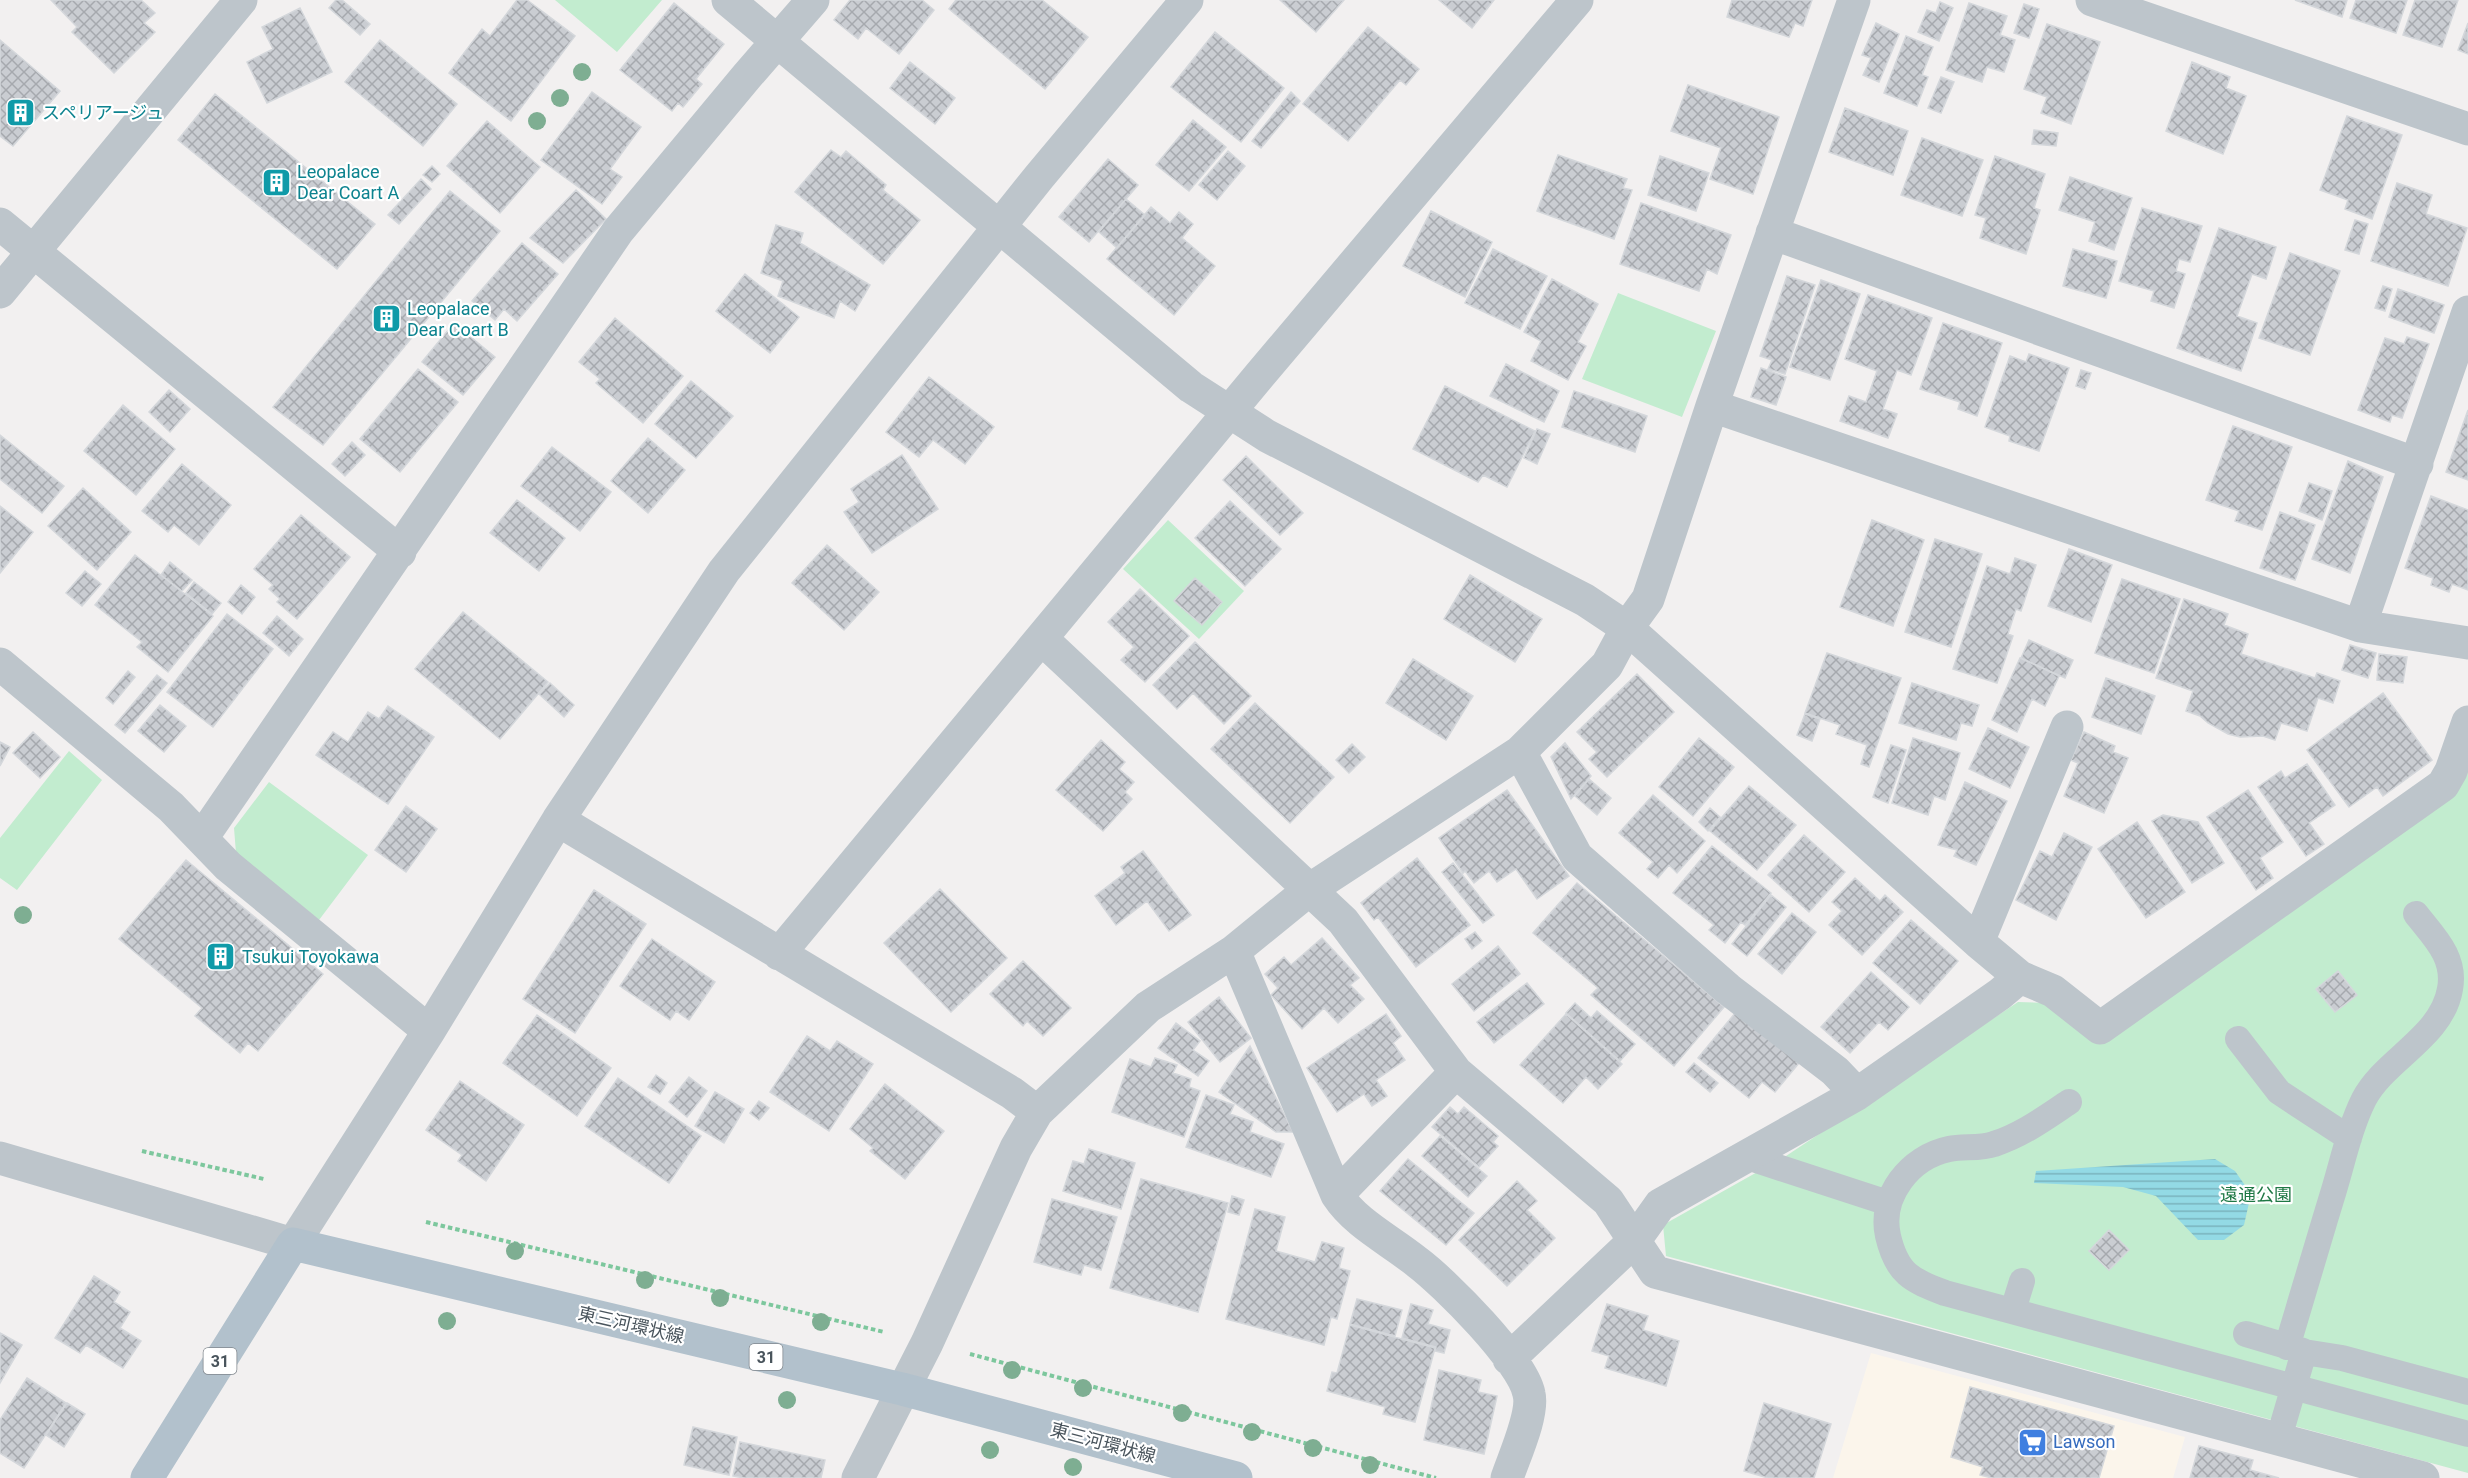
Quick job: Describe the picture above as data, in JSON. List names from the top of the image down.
{
  "streets": {
    "main road": ["東三河環状線", "31"]
  },
  "crossings": [
    ["東三河環状線", "31"]
  ],
  "parks": ["遠通公園"],
  "places": {
    "building": [
      "スペリアージュ",
      "Leopalace Dear Coart A",
      "Leopalace Dear Coart B",
      "Tsukui Toyokawa"
    ],
    "supermarket": ["Lawson"]
  }
}
